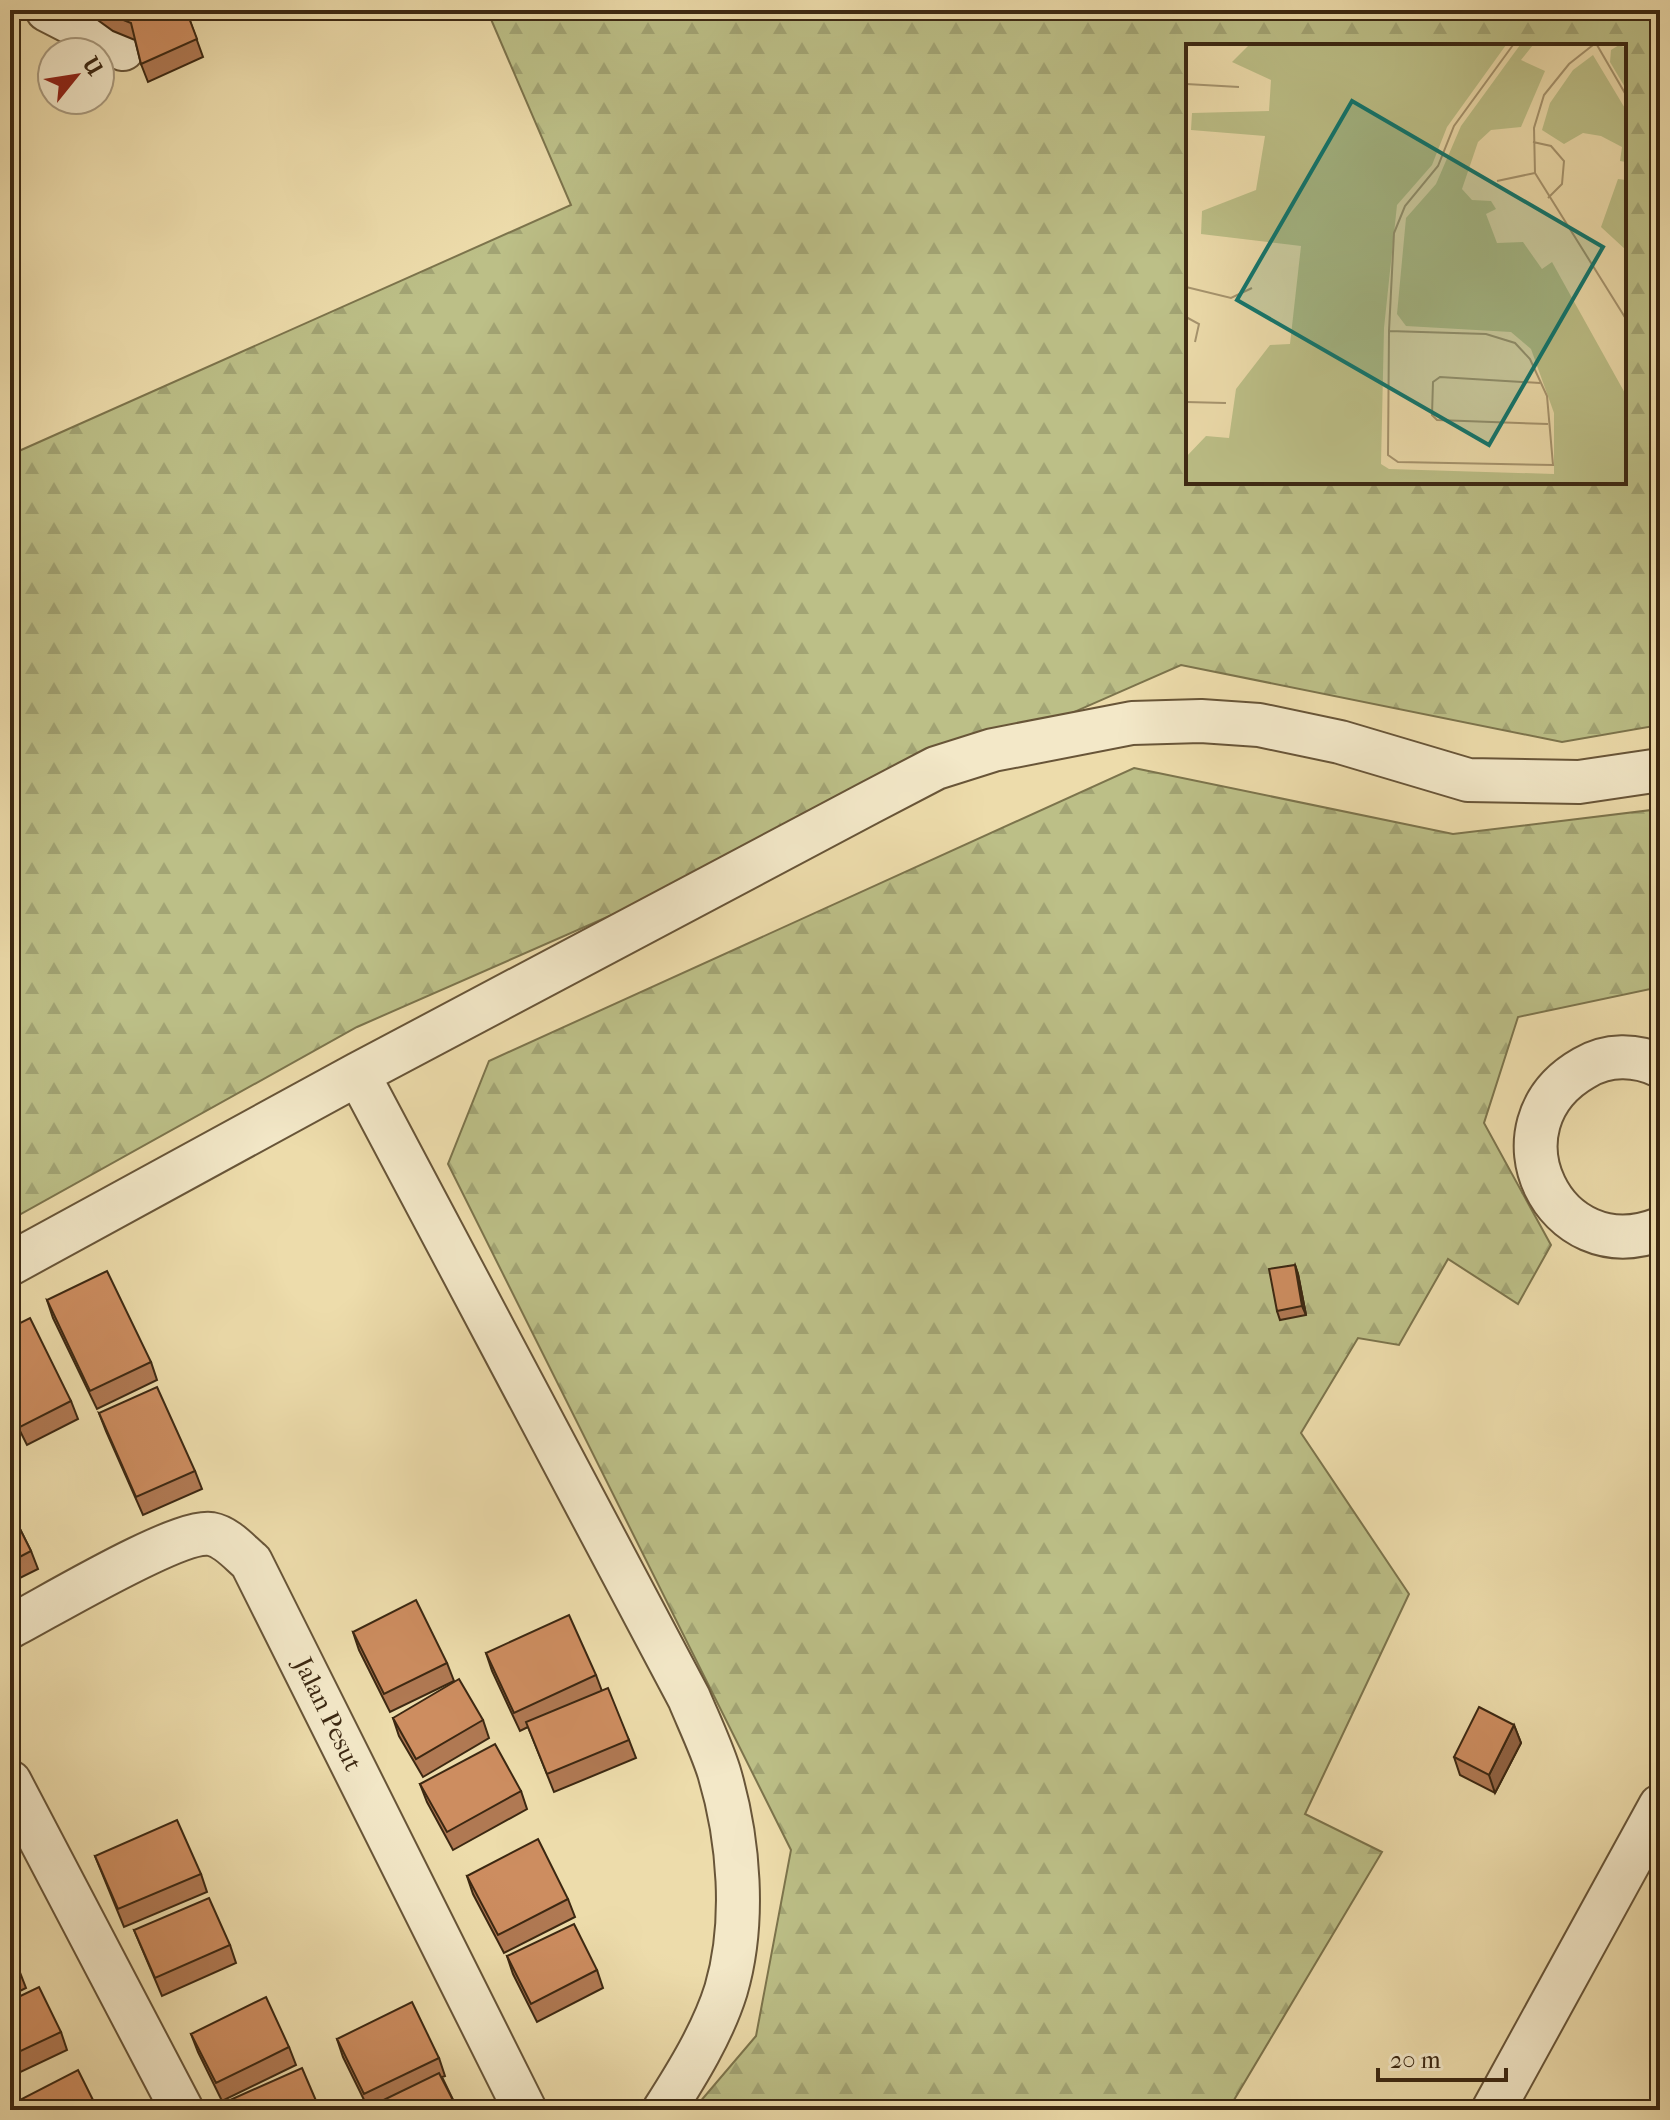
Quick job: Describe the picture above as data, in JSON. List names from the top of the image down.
{
  "streets": {
    "street": ["Jalan Pesut"]
  },
  "scale_bar": "20 m",
  "north": "top right"
}
